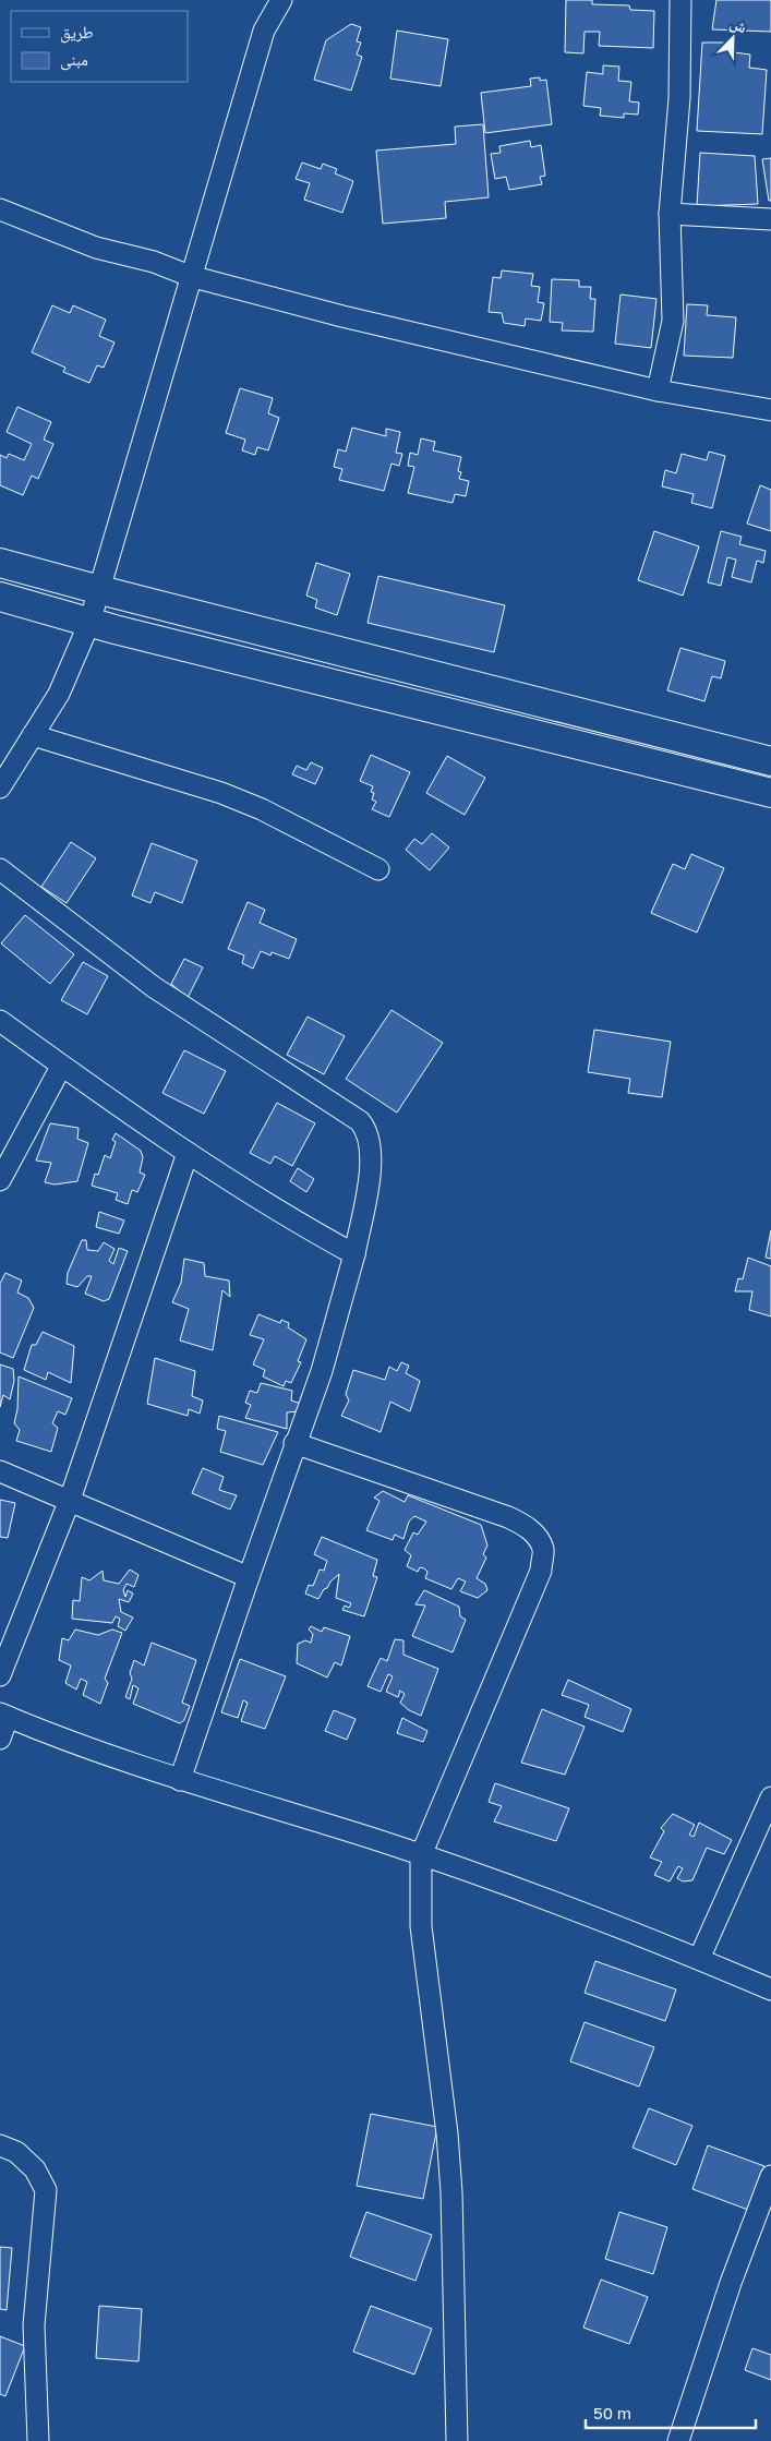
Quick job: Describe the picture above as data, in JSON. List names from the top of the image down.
{
  "legend": ["طريق", "مبنى"],
  "scale_bar": "50 m",
  "north": "top right"
}
